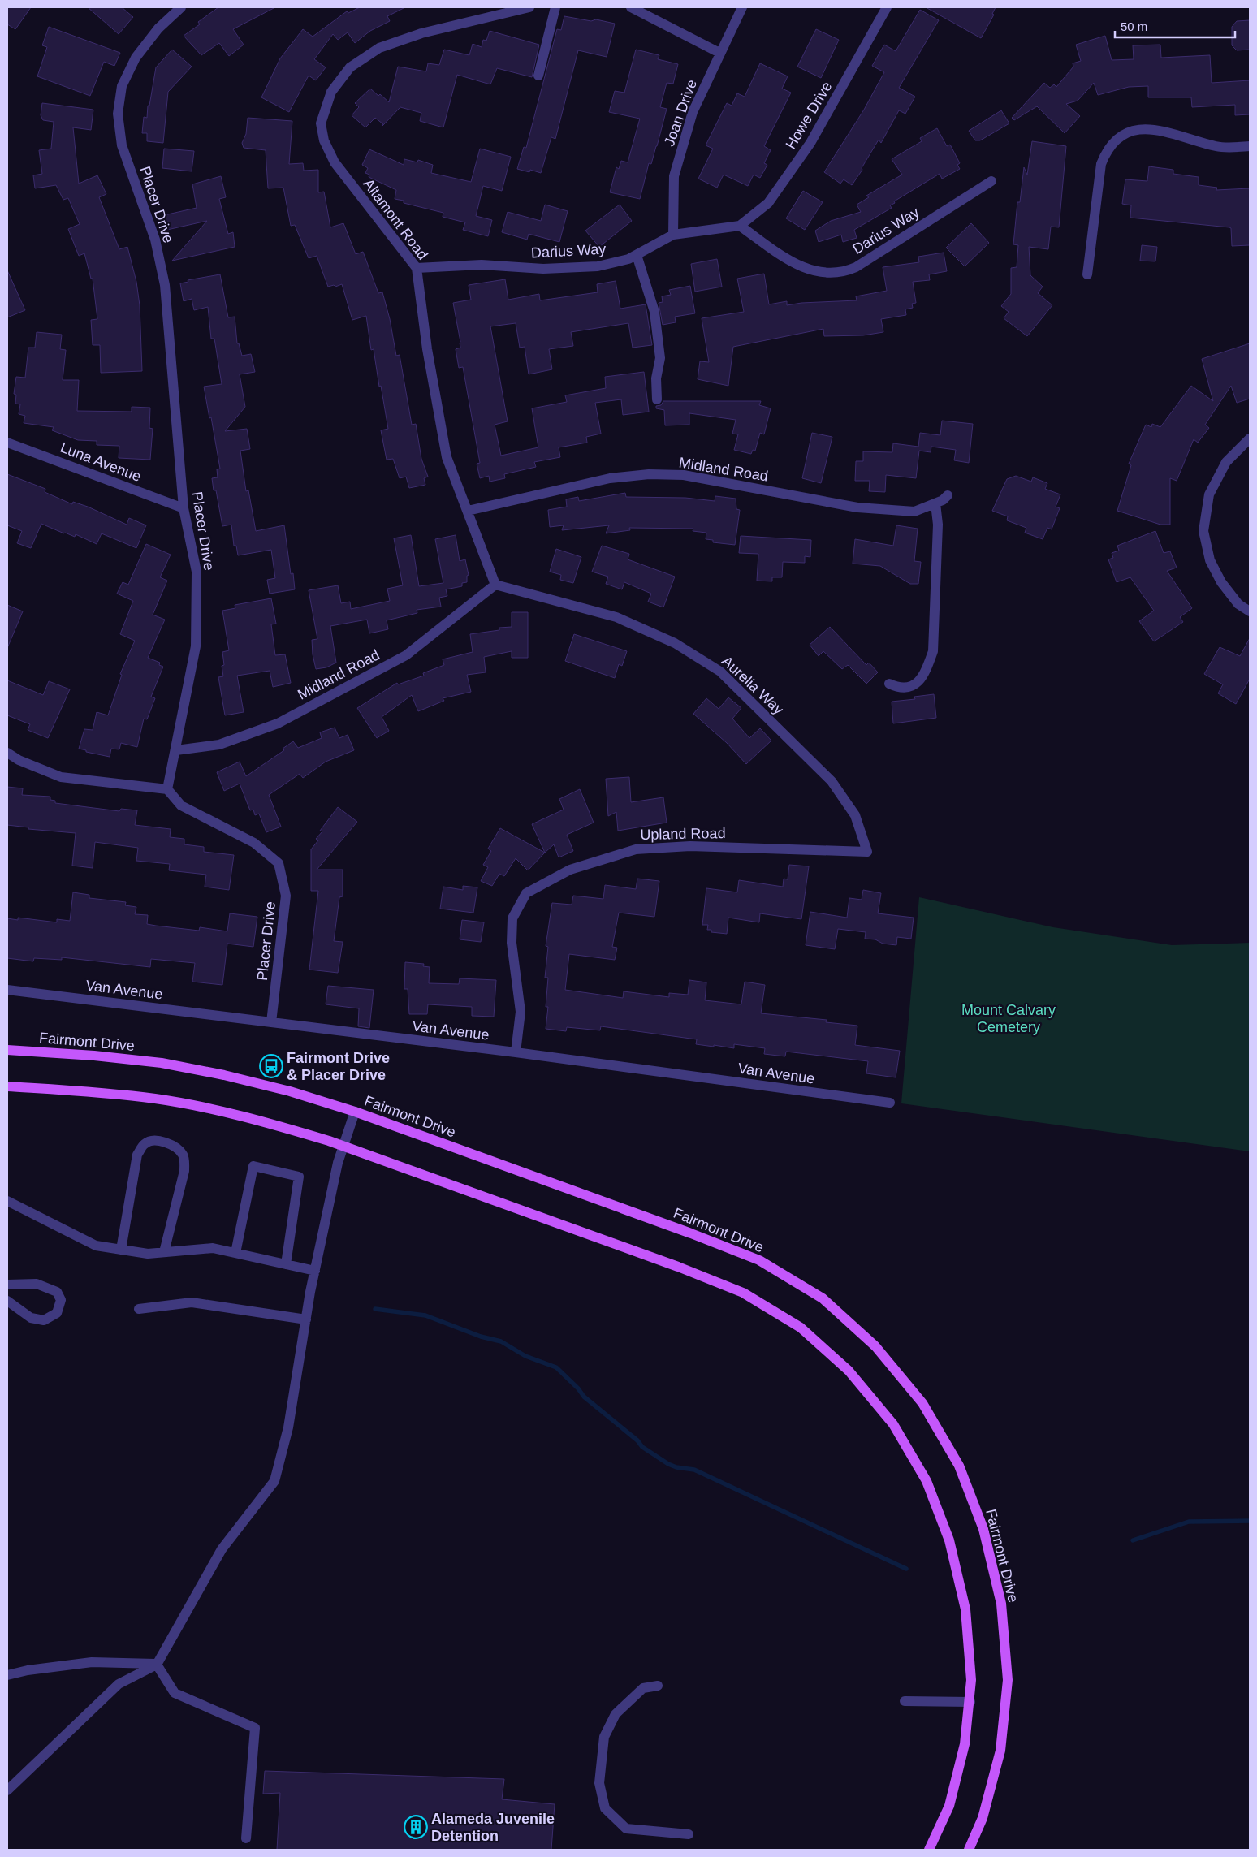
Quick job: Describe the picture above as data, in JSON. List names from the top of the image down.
{
  "streets": {
    "main road": ["Fairmont Drive"],
    "street": [
      "Joan Drive",
      "Howe Drive",
      "Placer Drive",
      "Altamont Road",
      "Darius Way",
      "Luna Avenue",
      "Midland Road",
      "Aurelia Way",
      "Upland Road",
      "Van Avenue"
    ]
  },
  "crossings": [
    ["Joan Drive", "Darius Way"],
    ["Howe Drive", "Darius Way"],
    ["Placer Drive", "Luna Avenue"],
    ["Placer Drive", "Midland Road"],
    ["Placer Drive", "Van Avenue"],
    ["Altamont Road", "Darius Way"],
    ["Altamont Road", "Midland Road"],
    ["Altamont Road", "Aurelia Way"],
    ["Midland Road", "Aurelia Way"],
    ["Aurelia Way", "Upland Road"],
    ["Upland Road", "Van Avenue"]
  ],
  "parks": ["Mount Calvary Cemetery"],
  "places": {
    "bus stop": ["Fairmont Drive & Placer Drive"],
    "building": ["Alameda Juvenile Detention"]
  },
  "scale_bar": "50 m"
}
